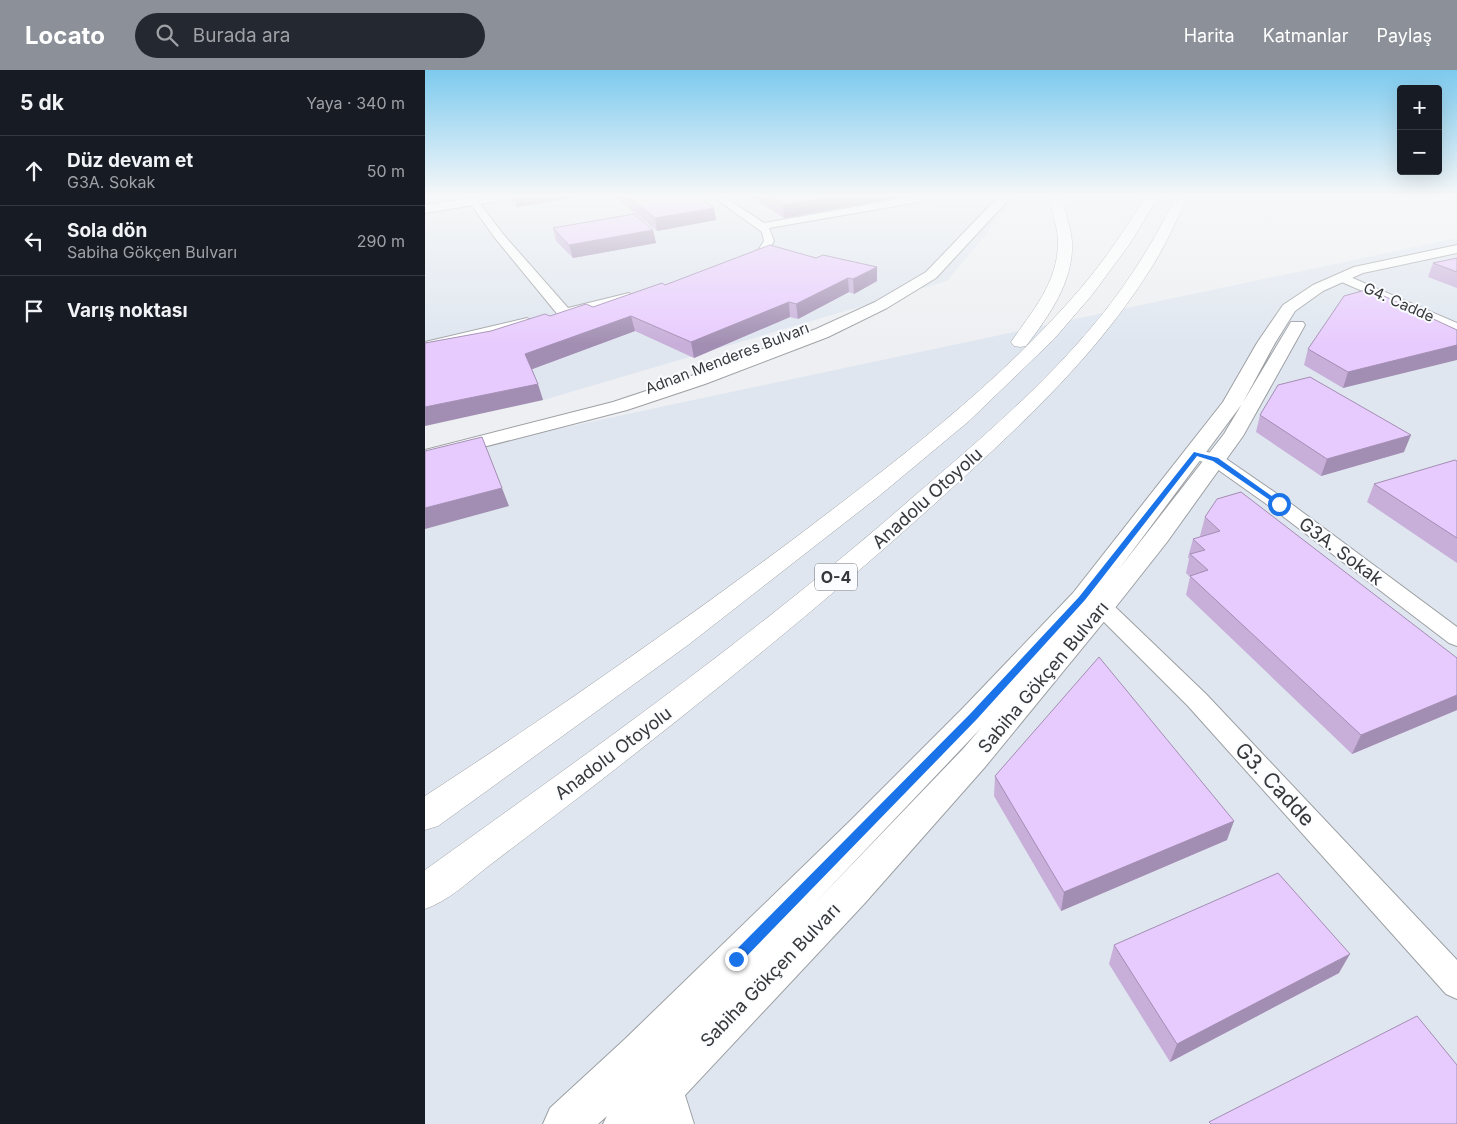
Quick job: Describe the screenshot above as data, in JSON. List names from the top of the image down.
{
  "streets": {
    "highway": ["Anadolu Otoyolu", "O-4"],
    "street": [
      "G4. Cadde",
      "Adnan Menderes Bulvarı",
      "G3A. Sokak",
      "Sabiha Gökçen Bulvarı",
      "G3. Cadde"
    ]
  },
  "crossings": [
    ["G4. Cadde", "Sabiha Gökçen Bulvarı"],
    ["G3A. Sokak", "Sabiha Gökçen Bulvarı"],
    ["Sabiha Gökçen Bulvarı", "G3. Cadde"]
  ],
  "page": {
    "header": "Locato",
    "search": "Burada ara",
    "nav": ["Harita", "Katmanlar", "Paylaş"],
    "heading": ["5 dk", "Yaya · 340 m"],
    "map_buttons": ["+", "−"],
    "list": [
      ["Düz devam et", "G3A. Sokak", "50 m"],
      ["Sola dön", "Sabiha Gökçen Bulvarı", "290 m"],
      "Varış noktası"
    ]
  }
}
